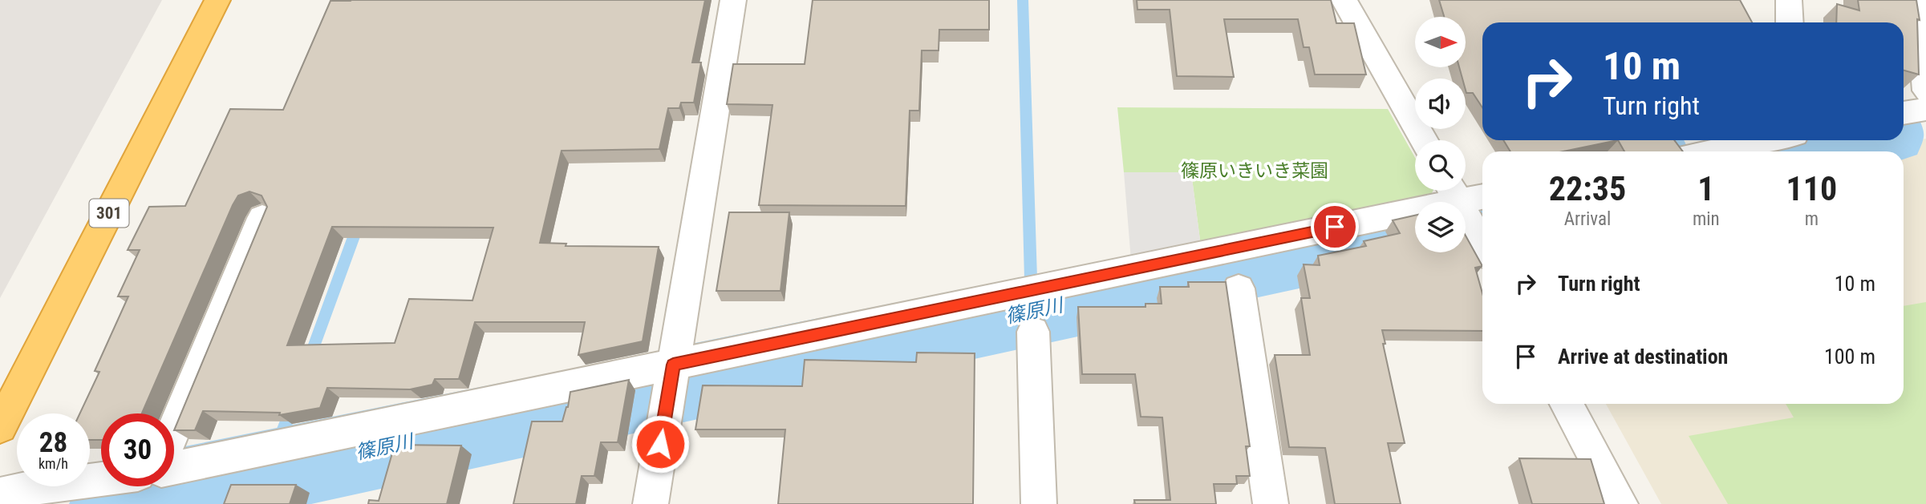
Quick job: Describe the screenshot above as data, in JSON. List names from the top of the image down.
{
  "streets": {
    "highway": ["301"]
  },
  "water": ["篠原川"],
  "parks": ["篠原いきいき菜園"],
  "north": "right",
  "page": {
    "turn": ["10 m", "Turn right"],
    "eta": [
      "22:35",
      "Arrival",
      "1",
      "min",
      "110",
      "m"
    ],
    "list": [
      {
        "name": "Turn right",
        "value": "10 m"
      },
      {
        "name": "Arrive at destination",
        "value": "100 m"
      }
    ],
    "speed": "28 km/h",
    "limit": "30"
  }
}
